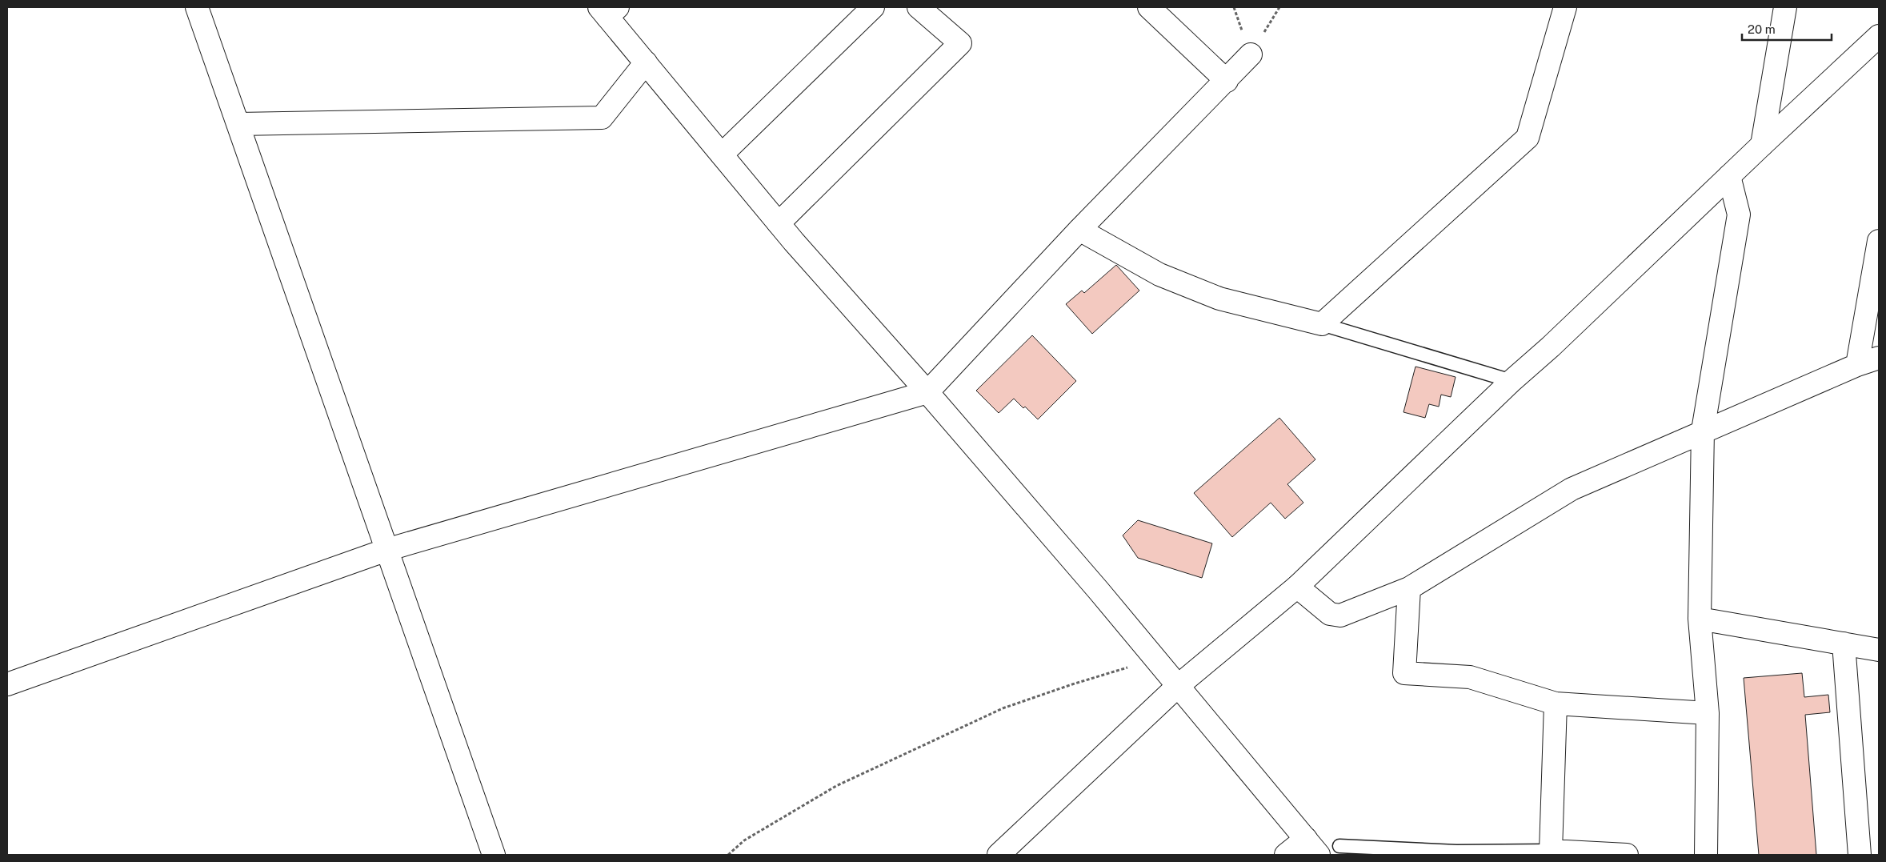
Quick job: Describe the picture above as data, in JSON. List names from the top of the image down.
{
  "scale_bar": "20 m"
}
